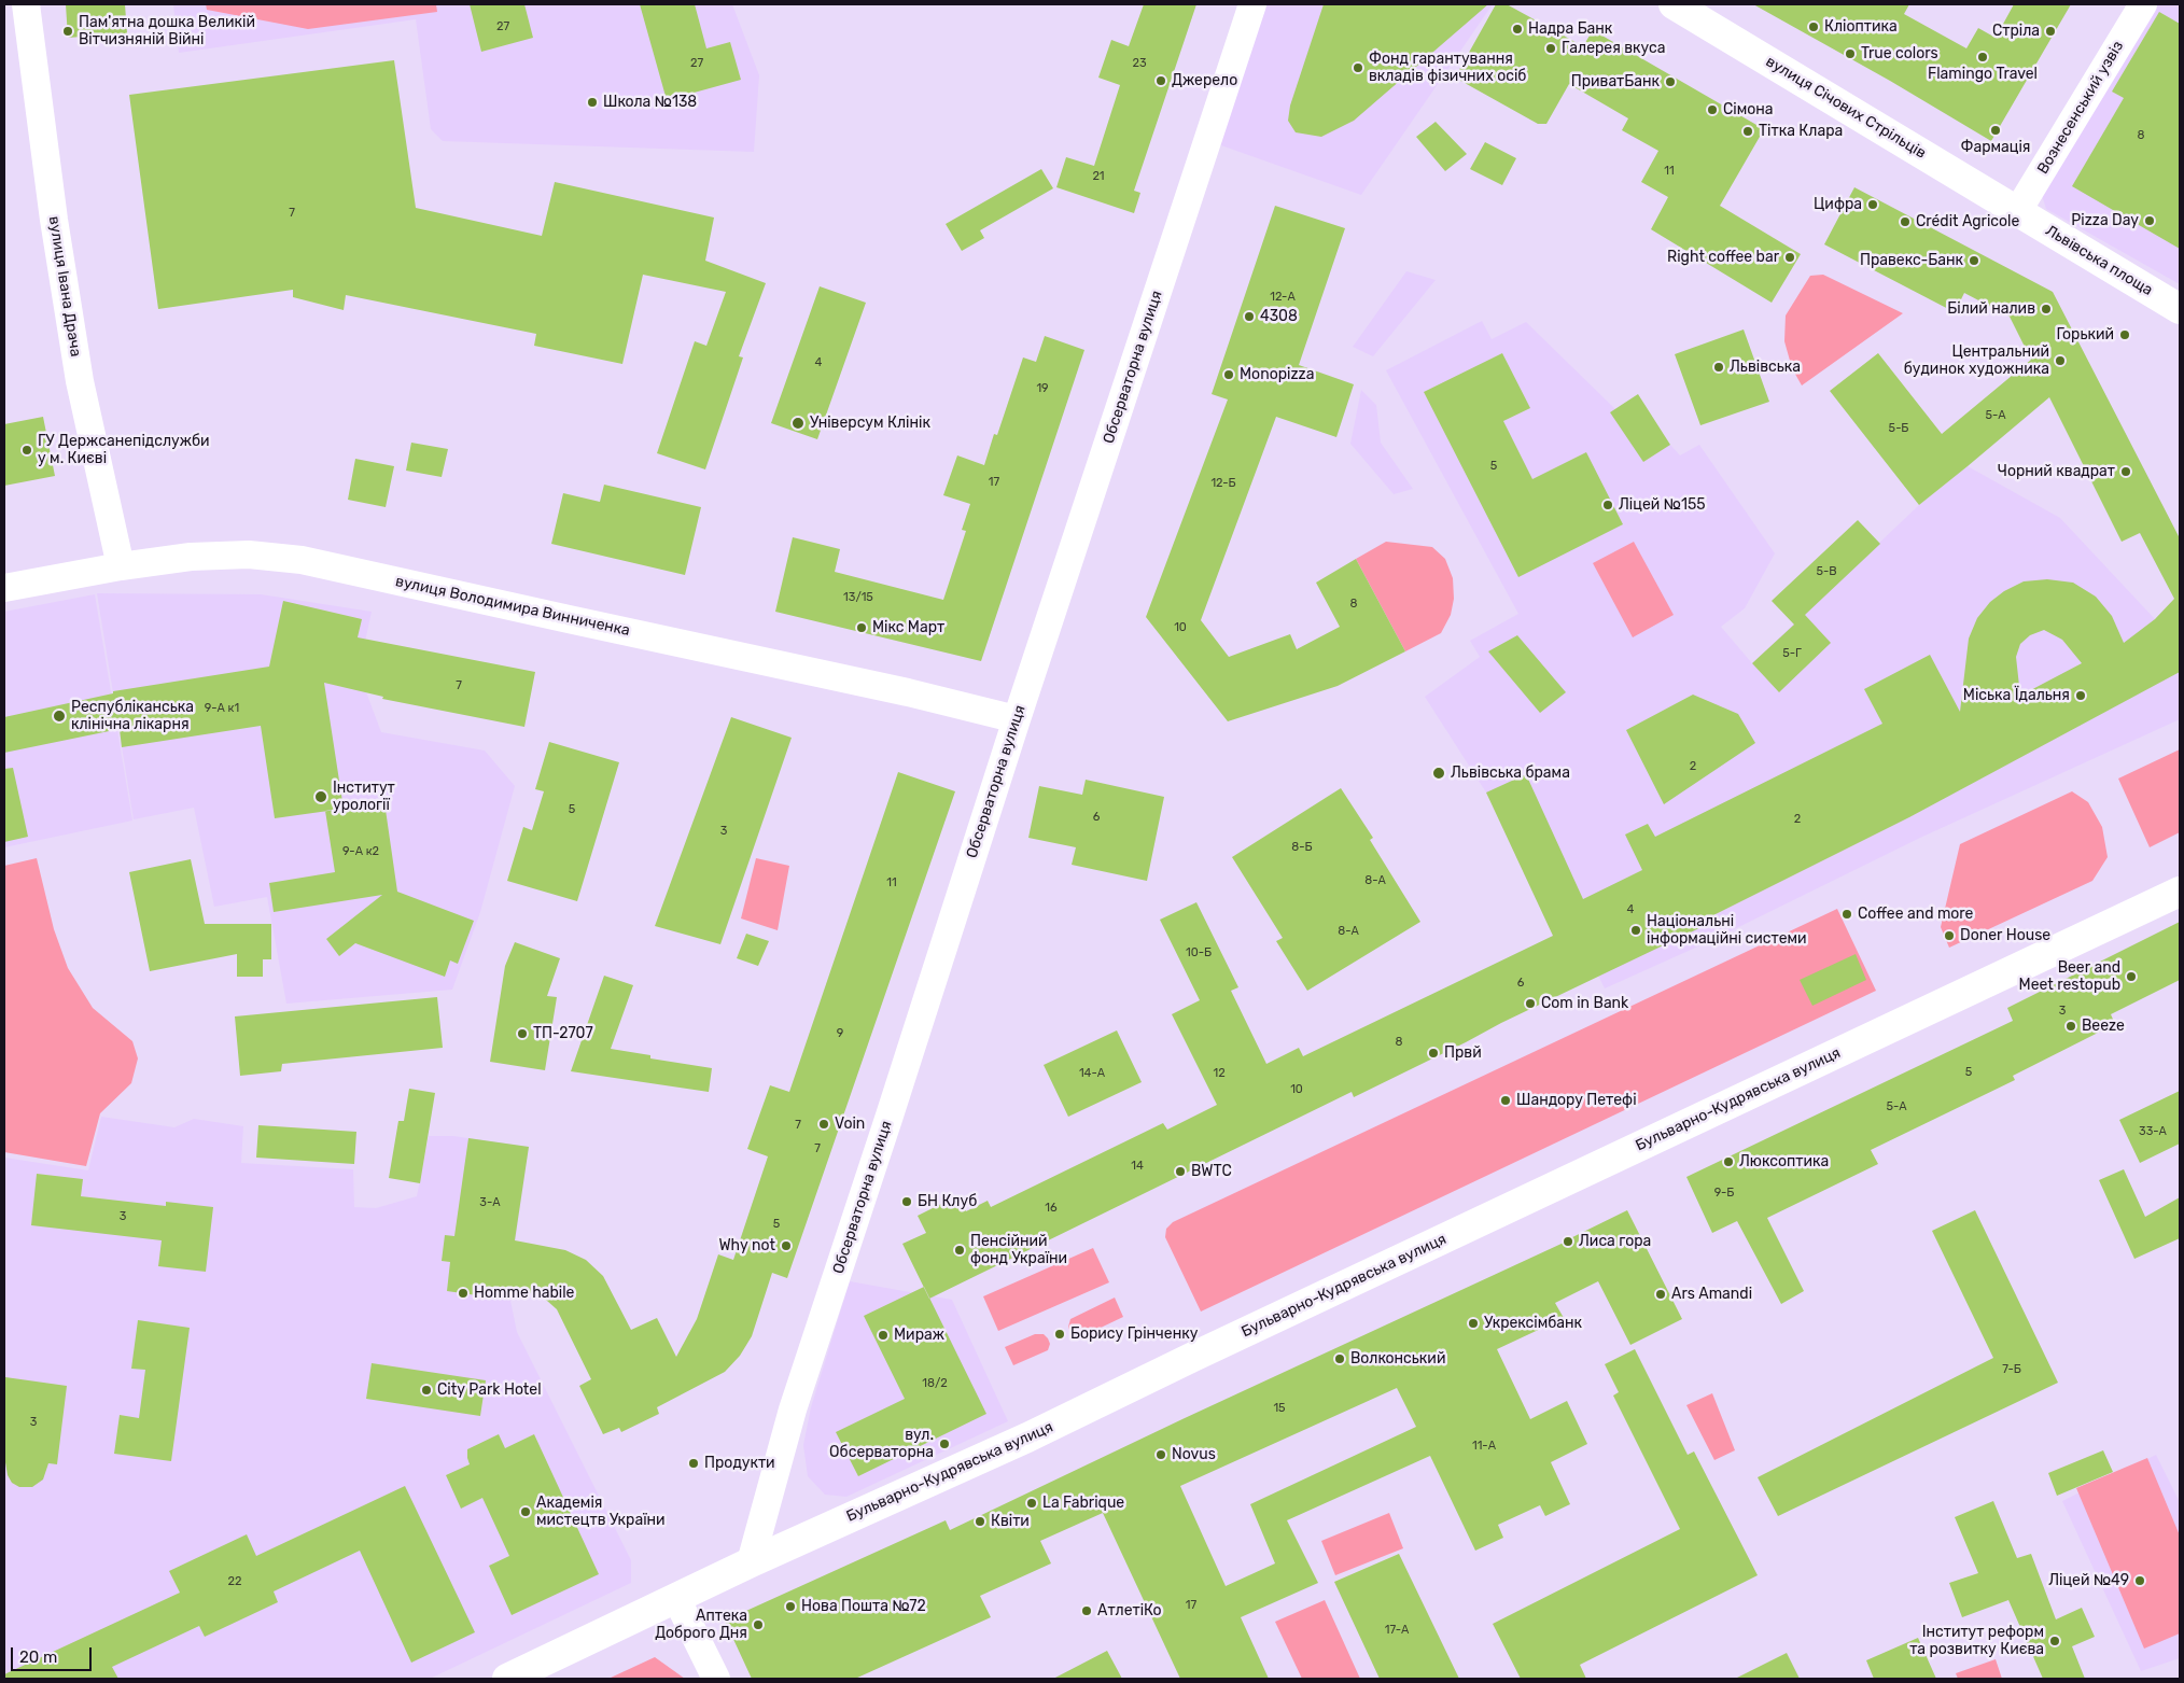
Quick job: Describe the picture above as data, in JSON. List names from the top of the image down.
{
  "streets": {
    "main road": ["вулиця Січових Стрільців", "Львівська площа", "Бульварно-Кудрявська вулиця"],
    "street": [
      "Вознесенський узвіз",
      "вулиця Івана Драча",
      "Обсерваторна вулиця",
      "вулиця Володимира Винниченка"
    ]
  },
  "crossings": [
    ["вулиця Січових Стрільців", "Вознесенський узвіз"],
    ["вулиця Січових Стрільців", "Львівська площа"],
    ["Вознесенський узвіз", "Львівська площа"],
    ["вулиця Івана Драча", "вулиця Володимира Винниченка"],
    ["Обсерваторна вулиця", "вулиця Володимира Винниченка"],
    ["Обсерваторна вулиця", "Бульварно-Кудрявська вулиця"]
  ],
  "places": [
    "Кліоптика",
    "Надра Банк",
    "Пам'ятна дошка Великій Вітчизняній Війні",
    "Стріла",
    "Галерея вкуса",
    "True colors",
    "Flamingo Travel",
    "Фонд гарантування вкладів фізичних осіб",
    "Джерело",
    "ПриватБанк",
    "Школа №138",
    "Сімона",
    "Фармація",
    "Тітка Клара",
    "Цифра",
    "Pizza Day",
    "Crédit Agricole",
    "Right coffee bar",
    "Правекс-Банк",
    "Білий налив",
    "4308",
    "Горький",
    "Центральний будинок художника",
    "Львівська",
    "Monopizza",
    "Універсум Клінік",
    "ГУ Держсанепідслужби у м. Києві",
    "Чорний квадрат",
    "Ліцей №155",
    "Мікс Март",
    "Міська Їдальня",
    "Республіканська клінічна лікарня",
    "Львівська брама",
    "Інститут урології",
    "Coffee and more",
    "Національні інформаційні системи",
    "Doner House",
    "Beer and Meet restopub",
    "Com in Bank",
    "Beeze",
    "ТП-2707",
    "Првй",
    "Шандору Петефі",
    "Voin",
    "Люксоптика",
    "BWTC",
    "БН Клуб",
    "Лиса гора",
    "Why not",
    "Пенсійний фонд України",
    "Homme habile",
    "Ars Amandi",
    "Укрексімбанк",
    "Борису Грінченку",
    "Мираж",
    "Волконський",
    "City Park Hotel",
    "вул. Обсерваторна",
    "Novus",
    "Продукти",
    "La Fabrique",
    "Академія мистецтв України",
    "Квіти",
    "Ліцей №49",
    "Нова Пошта №72",
    "АтлетіКо",
    "Аптека Доброго Дня",
    "Інститут реформ та розвитку Києва"
  ],
  "house_numbers": [
    "27",
    "27",
    "23",
    "8",
    "11",
    "21",
    "7",
    "12-А",
    "4",
    "19",
    "5-А",
    "5-Б",
    "5",
    "17",
    "12-Б",
    "5-В",
    "13/15",
    "8",
    "10",
    "5-Г",
    "7",
    "9-А к1",
    "2",
    "5",
    "6",
    "2",
    "3",
    "8-Б",
    "9-А к2",
    "8-А",
    "11",
    "4",
    "8-А",
    "10-Б",
    "6",
    "3",
    "9",
    "8",
    "5",
    "14-А",
    "12",
    "10",
    "5-А",
    "7",
    "33-А",
    "7",
    "14",
    "9-Б",
    "3-А",
    "16",
    "3",
    "5",
    "7-Б",
    "18/2",
    "15",
    "3",
    "11-А",
    "22",
    "17",
    "17-А"
  ],
  "scale_bar": "20 m"
}
